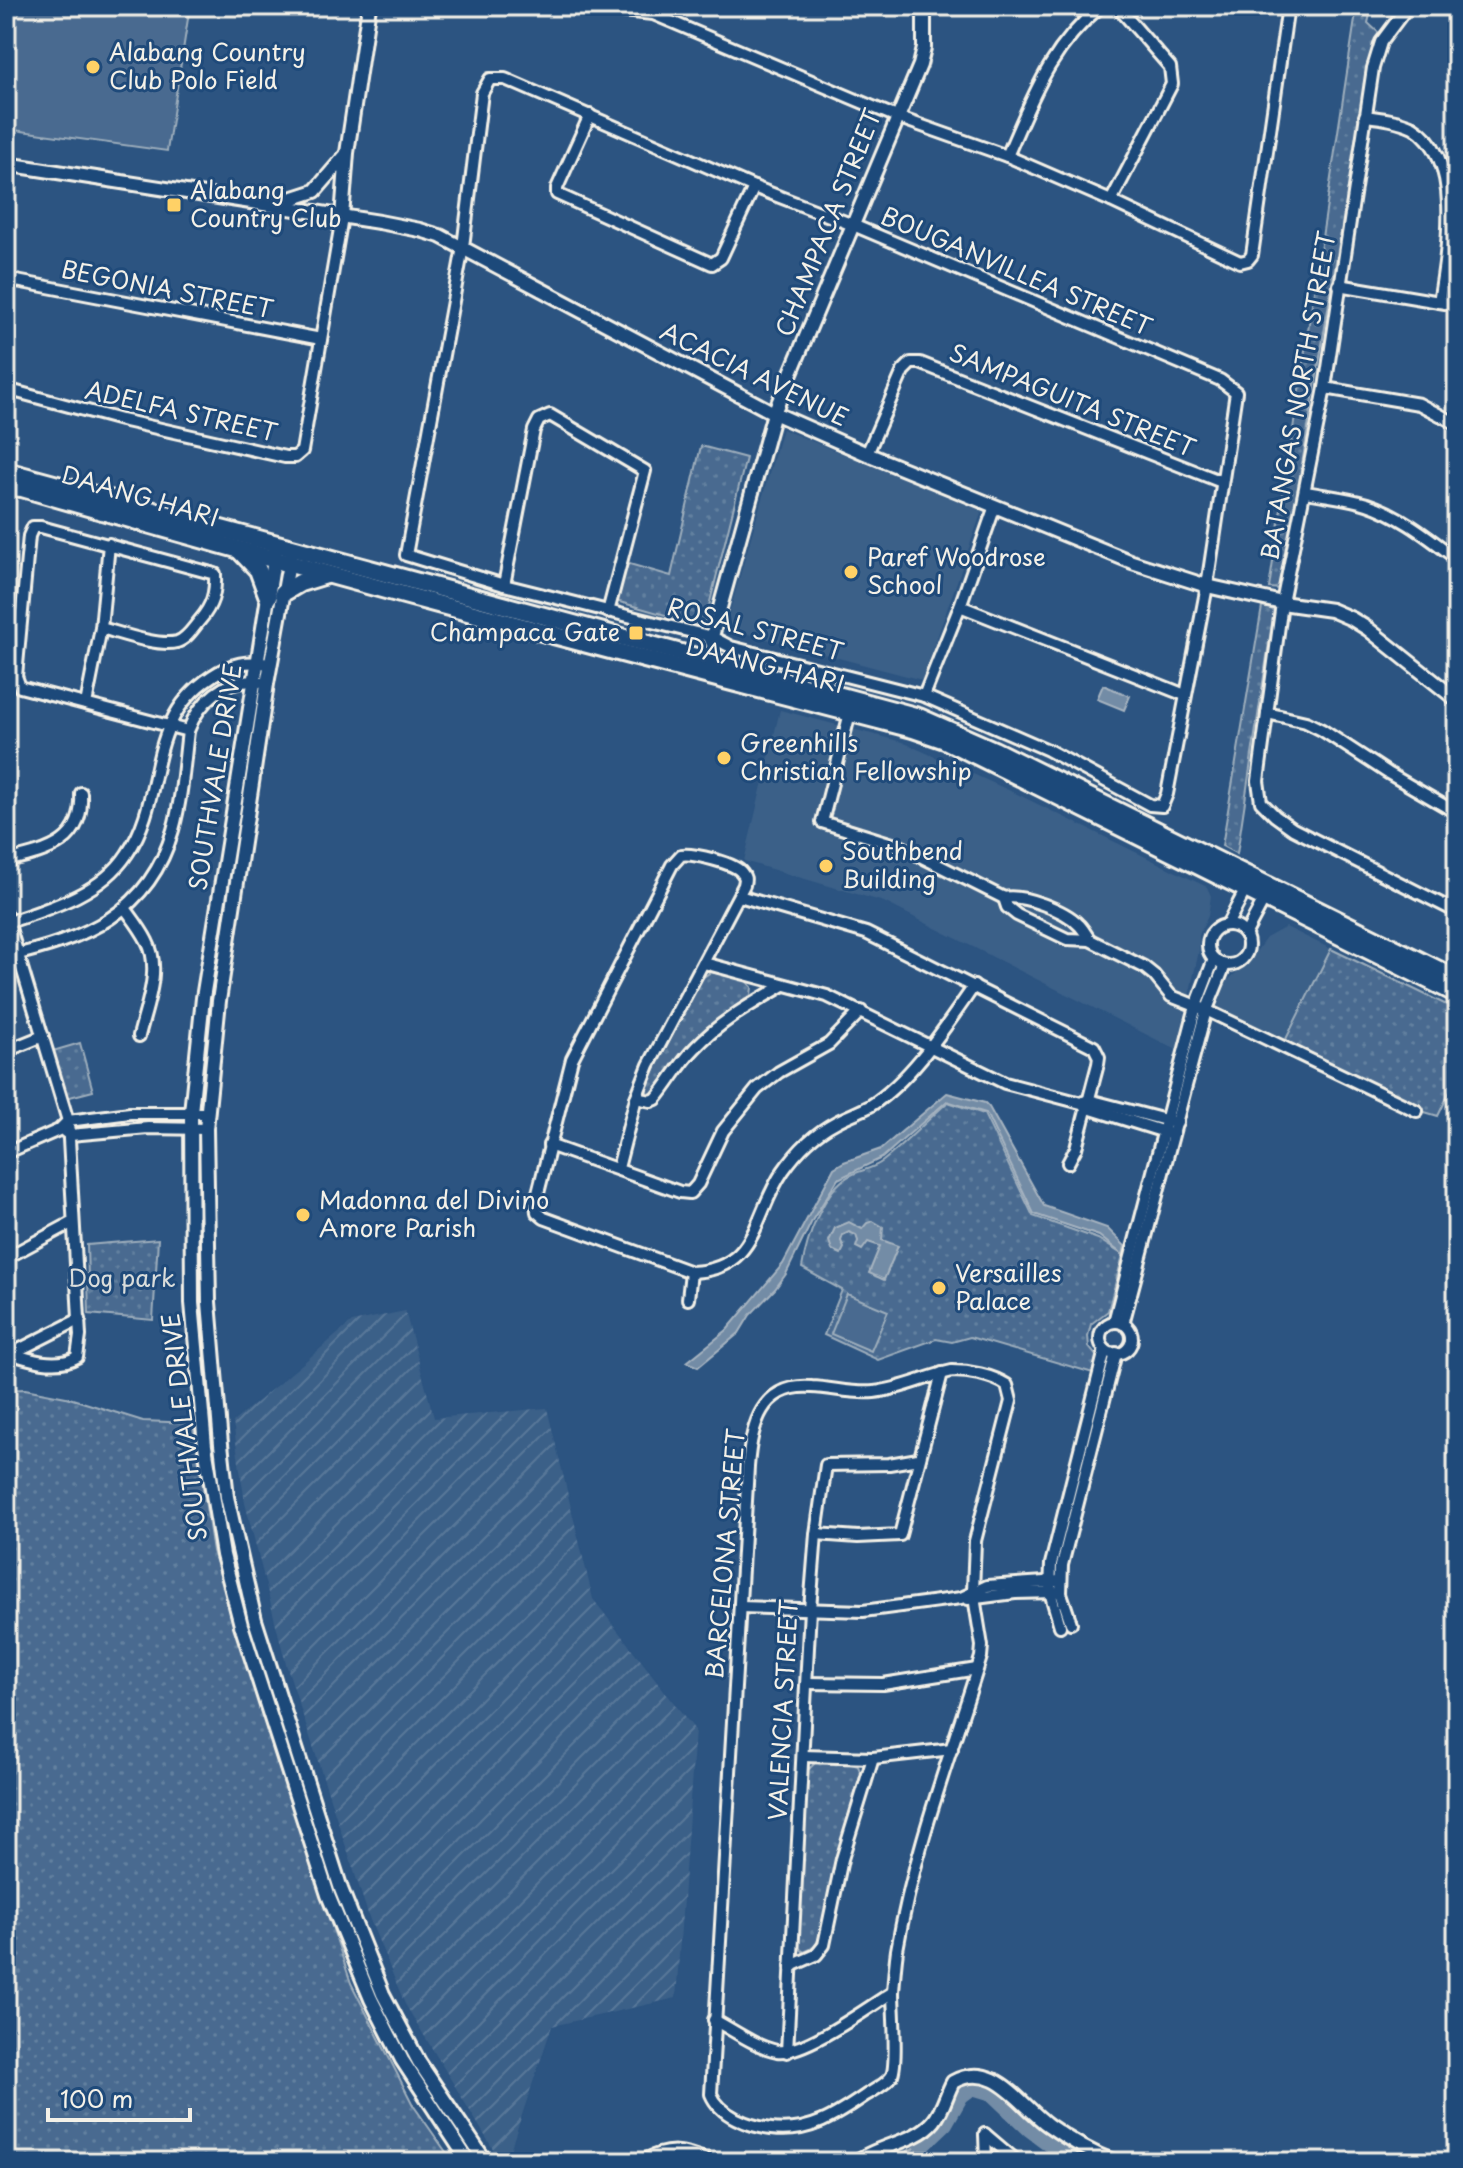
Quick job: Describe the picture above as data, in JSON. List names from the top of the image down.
{
  "streets": {
    "main road": ["DAANG HARI"],
    "street": [
      "CHAMPACA STREET",
      "BOUGANVILLEA STREET",
      "BEGONIA STREET",
      "ACACIA AVENUE",
      "BATANGAS NORTH STREET",
      "SAMPAGUITA STREET",
      "ADELFA STREET",
      "ROSAL STREET",
      "SOUTHVALE DRIVE",
      "BARCELONA STREET",
      "VALENCIA STREET"
    ]
  },
  "crossings": [
    ["CHAMPACA STREET", "BOUGANVILLEA STREET"],
    ["CHAMPACA STREET", "ACACIA AVENUE"],
    ["CHAMPACA STREET", "DAANG HARI"],
    ["CHAMPACA STREET", "ROSAL STREET"],
    ["BOUGANVILLEA STREET", "ACACIA AVENUE"],
    ["BOUGANVILLEA STREET", "SAMPAGUITA STREET"],
    ["BOUGANVILLEA STREET", "ROSAL STREET"],
    ["BEGONIA STREET", "ADELFA STREET"],
    ["ACACIA AVENUE", "BATANGAS NORTH STREET"],
    ["ACACIA AVENUE", "SAMPAGUITA STREET"],
    ["ACACIA AVENUE", "ADELFA STREET"],
    ["ACACIA AVENUE", "ROSAL STREET"],
    ["DAANG HARI", "ROSAL STREET"],
    ["DAANG HARI", "SOUTHVALE DRIVE"]
  ],
  "parks": ["Dog park"],
  "places": {
    "other": [
      "Alabang Country Club Polo Field",
      "Paref Woodrose School",
      "Greenhills Christian Fellowship",
      "Southbend Building",
      "Madonna del Divino Amore Parish",
      "Versailles Palace"
    ],
    "transit": ["Alabang Country Club", "Champaca Gate"]
  },
  "scale_bar": "100 m"
}
